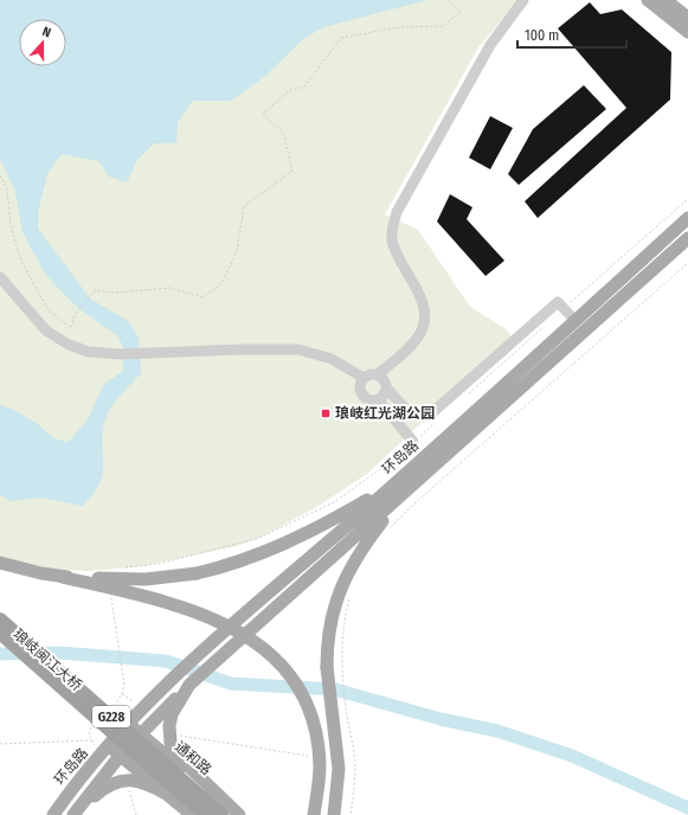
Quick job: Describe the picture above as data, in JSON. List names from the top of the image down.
{
  "streets": {
    "highway": ["琅岐闽江大桥", "G228"],
    "main road": ["环岛路", "通和路"]
  },
  "crossings": [
    ["环岛路", "通和路"]
  ],
  "places": {
    "transit": ["琅岐红光湖公园"]
  },
  "scale_bar": "100 m",
  "north": "top"
}
